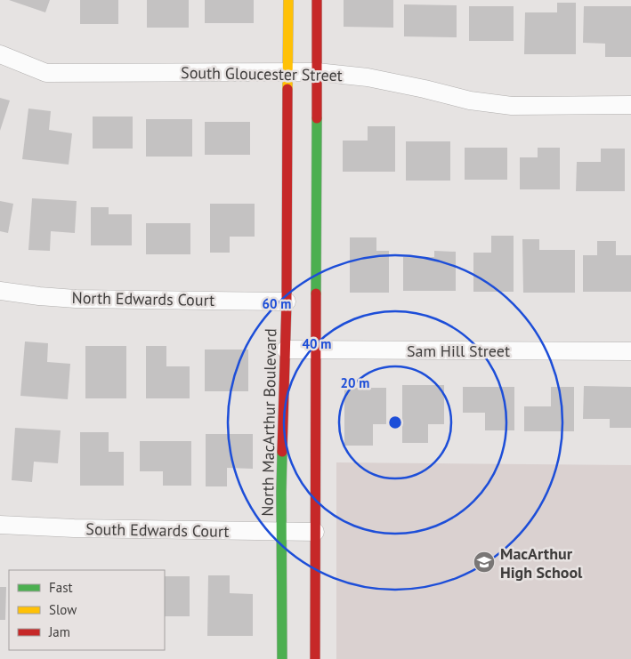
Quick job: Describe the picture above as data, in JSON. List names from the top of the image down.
{
  "streets": {
    "main road": ["North MacArthur Boulevard"],
    "street": [
      "South Gloucester Street",
      "North Edwards Court",
      "Sam Hill Street",
      "South Edwards Court"
    ]
  },
  "crossings": [
    ["South Gloucester Street", "North MacArthur Boulevard"],
    ["North Edwards Court", "North MacArthur Boulevard"],
    ["Sam Hill Street", "North MacArthur Boulevard"],
    ["North MacArthur Boulevard", "South Edwards Court"]
  ],
  "places": {
    "school or university": ["MacArthur High School"]
  },
  "legend": ["Fast", "Slow", "Jam"],
  "rings": ["60 m", "40 m", "20 m"]
}
